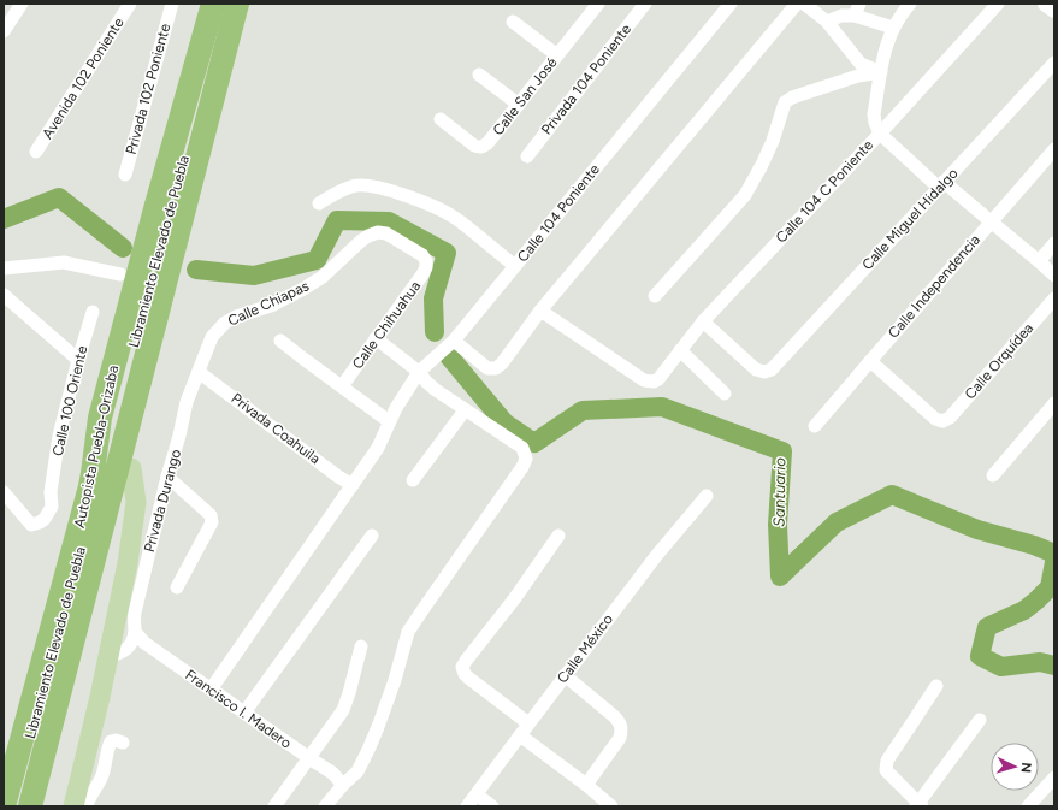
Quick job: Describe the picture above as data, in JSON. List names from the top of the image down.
{
  "streets": {
    "highway": ["Libramiento Elevado de Puebla", "Autopista Puebla-Orizaba"],
    "street": [
      "Avenida 102 Poniente",
      "Privada 104 Poniente",
      "Privada 102 Poniente",
      "Calle San José",
      "Calle 104 C Poniente",
      "Calle 104 Poniente",
      "Calle Miguel Hidalgo",
      "Calle Independencia",
      "Calle Chiapas",
      "Calle Chihuahua",
      "Calle Orquídea",
      "Calle 100 Oriente",
      "Privada Coahuila",
      "Privada Durango",
      "Calle México",
      "Francisco I. Madero"
    ]
  },
  "crossings": [
    ["Calle 104 C Poniente", "Calle Miguel Hidalgo"],
    ["Calle 104 Poniente", "Privada Coahuila"],
    ["Calle 104 Poniente", "Francisco I. Madero"],
    ["Calle Independencia", "Calle Orquídea"],
    ["Calle Chiapas", "Calle Chihuahua"],
    ["Calle Chiapas", "Privada Coahuila"],
    ["Calle Chiapas", "Privada Durango"],
    ["Privada Coahuila", "Privada Durango"],
    ["Privada Durango", "Francisco I. Madero"]
  ],
  "water": ["Santuario"],
  "north": "right"
}
